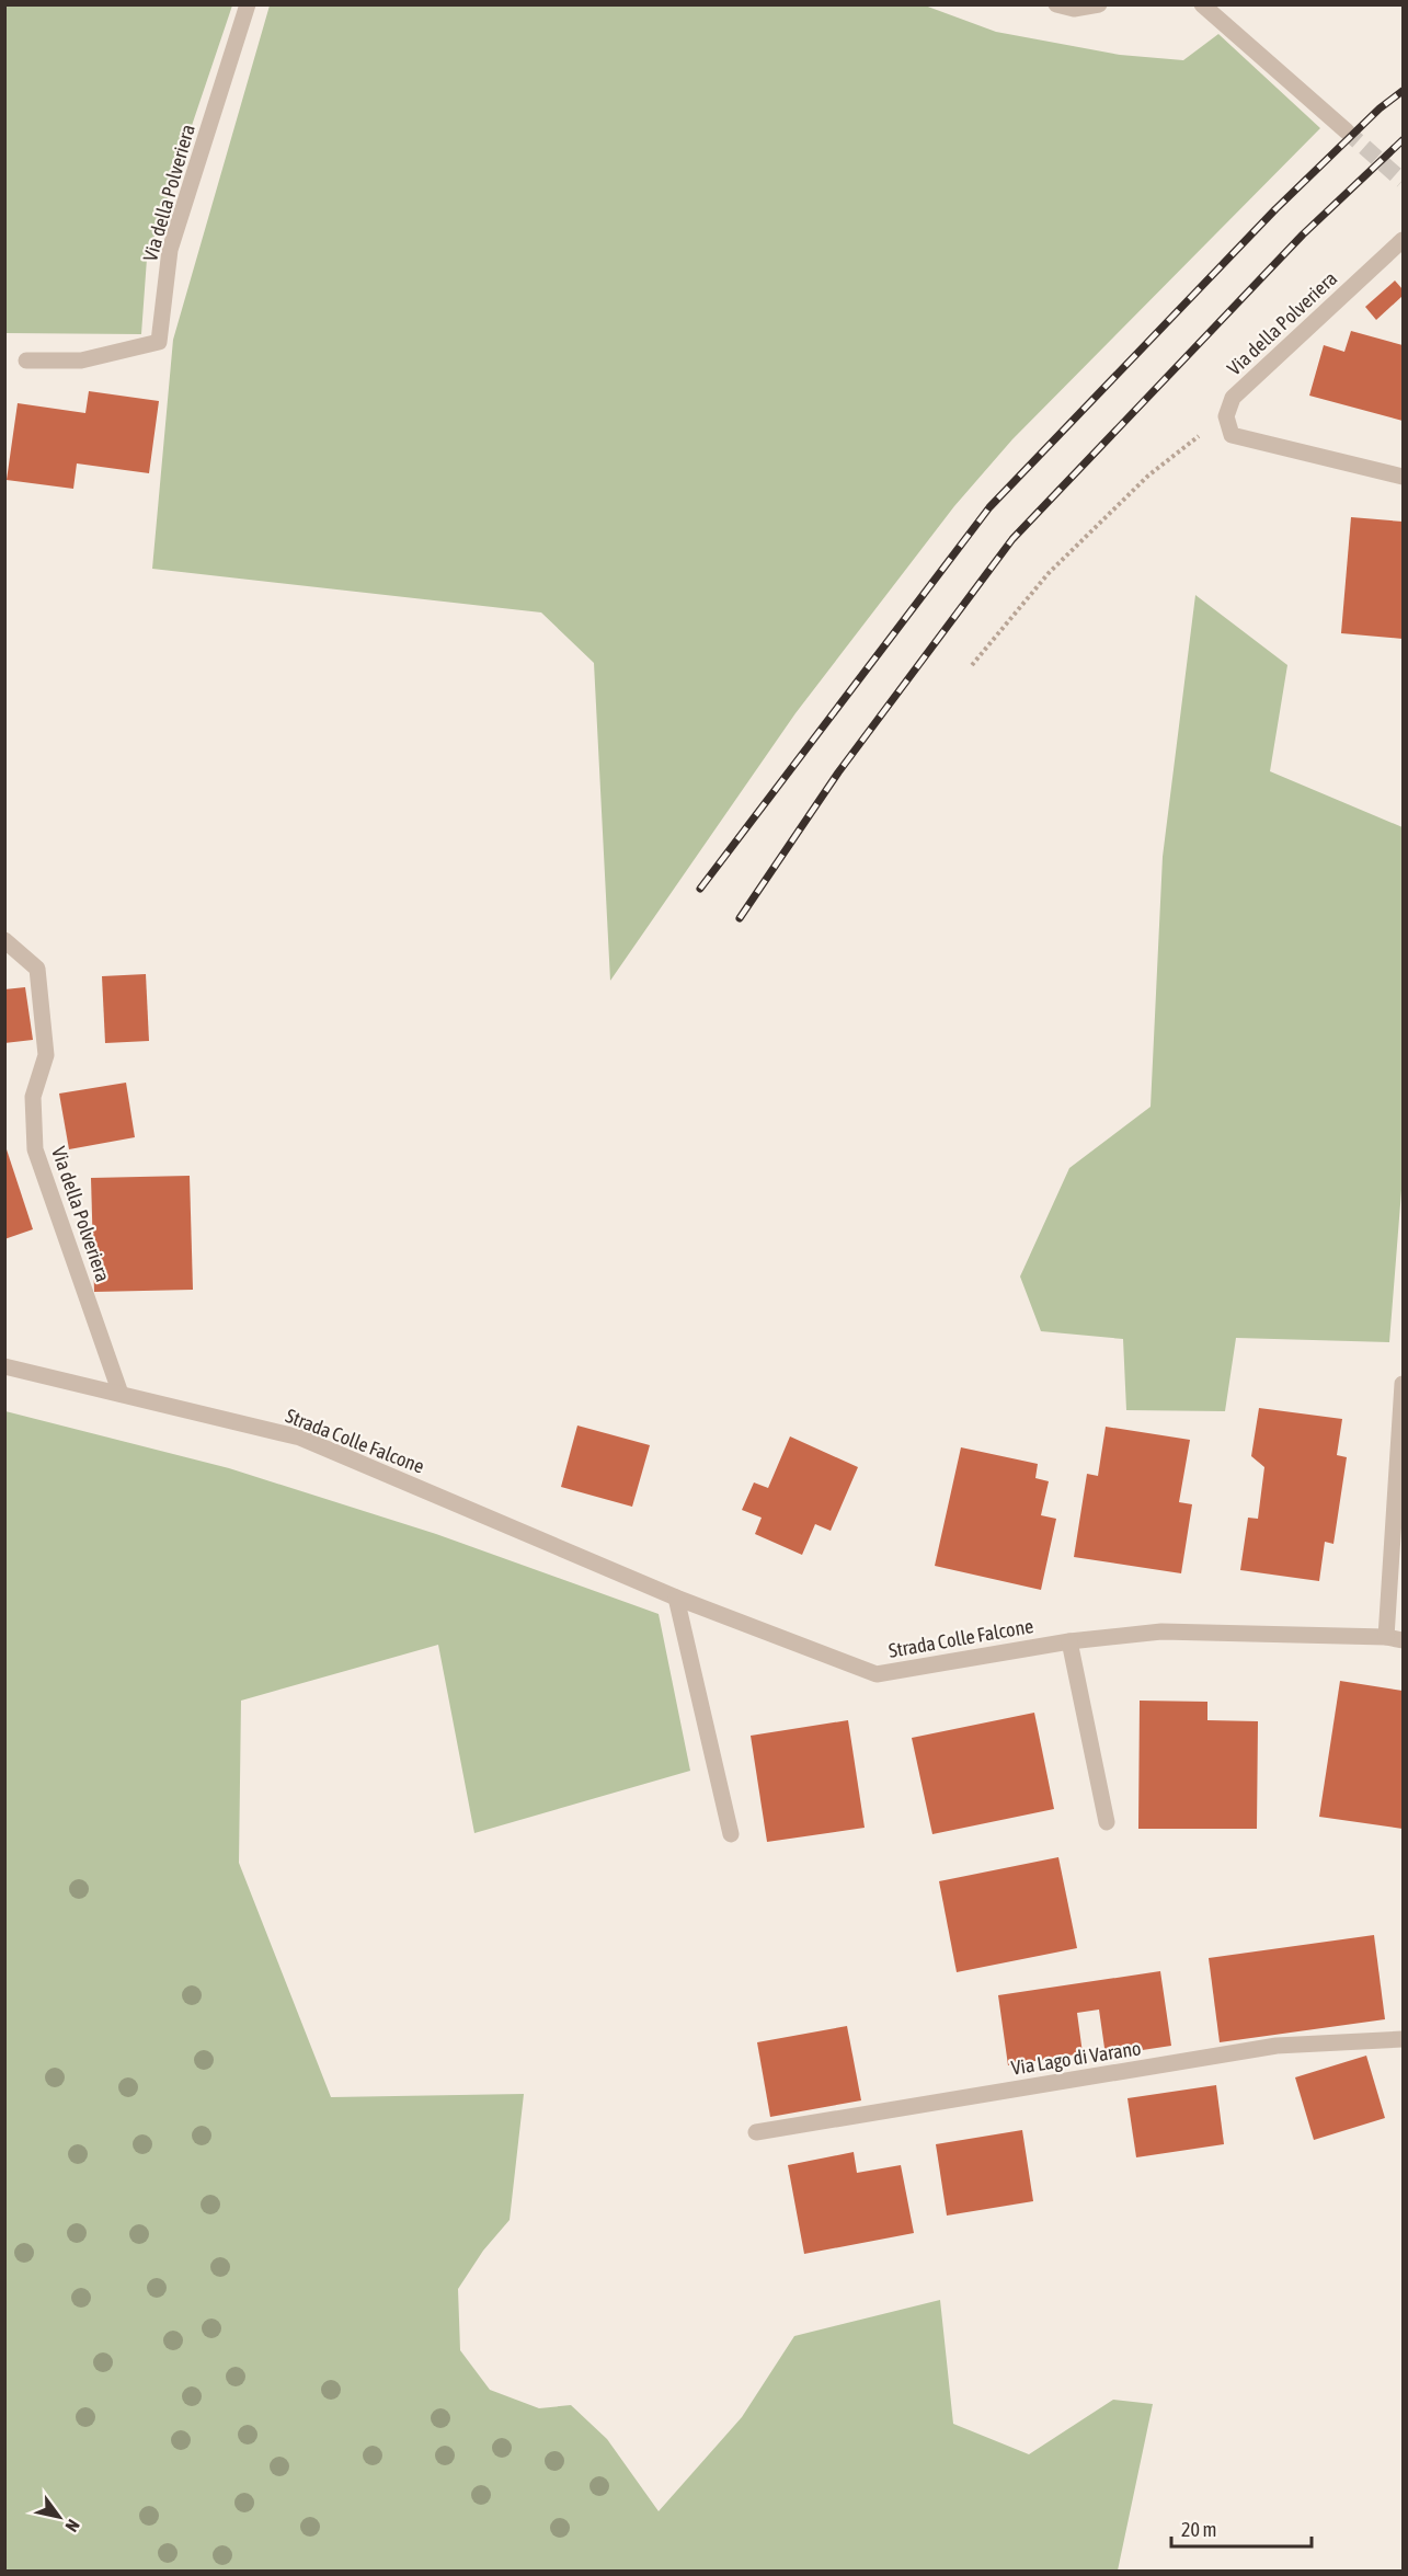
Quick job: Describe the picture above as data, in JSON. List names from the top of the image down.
{
  "streets": {
    "street": ["Via della Polveriera", "Strada Colle Falcone", "Via Lago di Varano"]
  },
  "crossings": [
    ["Via della Polveriera", "Strada Colle Falcone"]
  ],
  "scale_bar": "20 m",
  "north": "bottom right"
}
